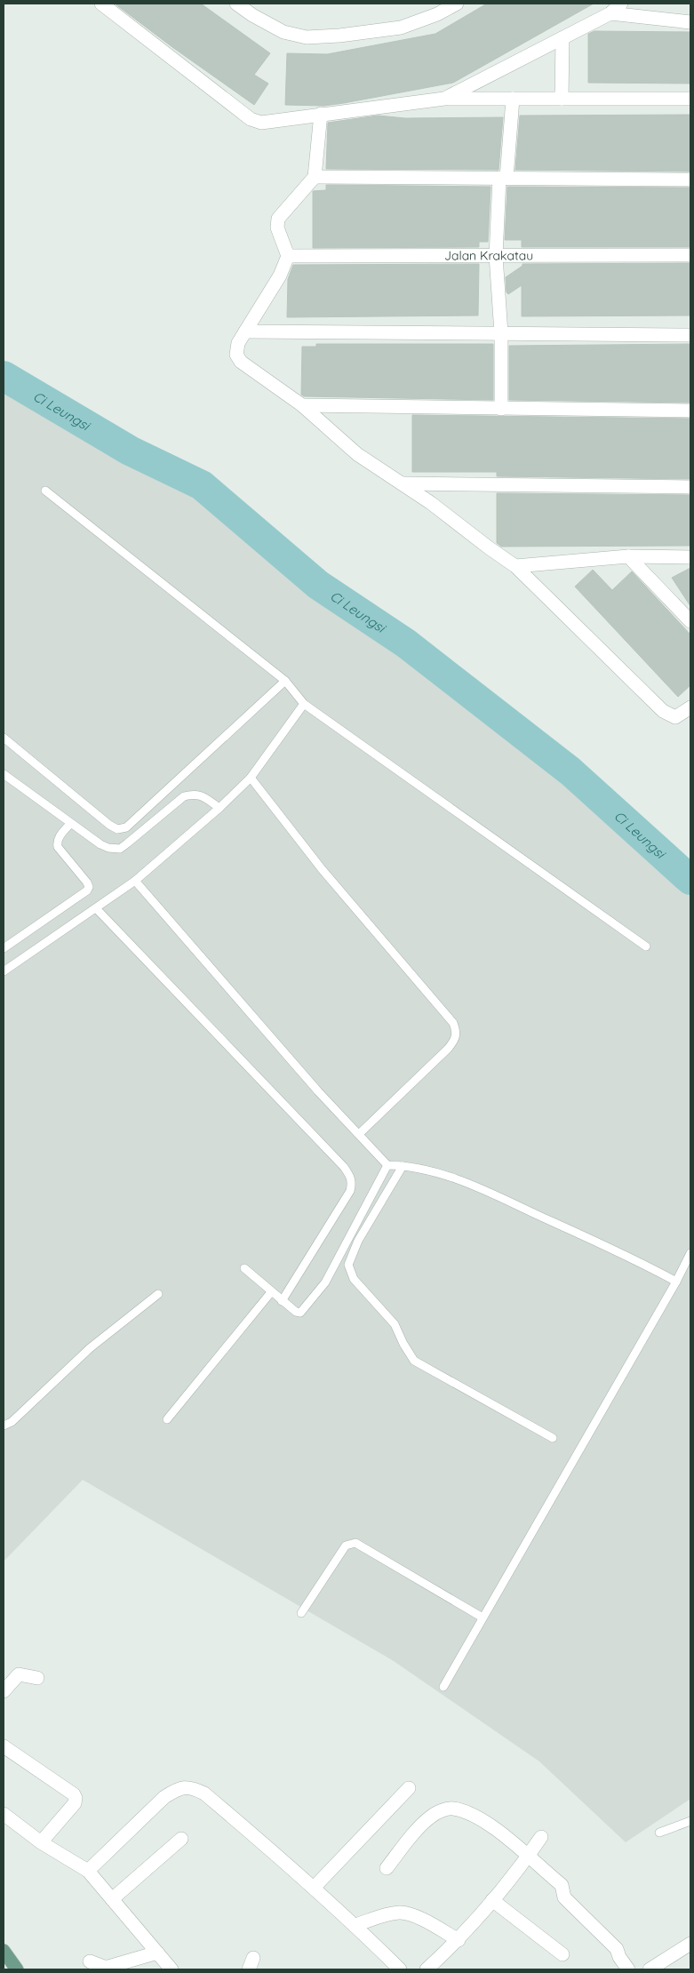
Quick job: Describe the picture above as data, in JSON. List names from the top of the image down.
{
  "streets": {
    "street": ["Jalan Krakatau"]
  },
  "water": ["Ci Leungsi"]
}
